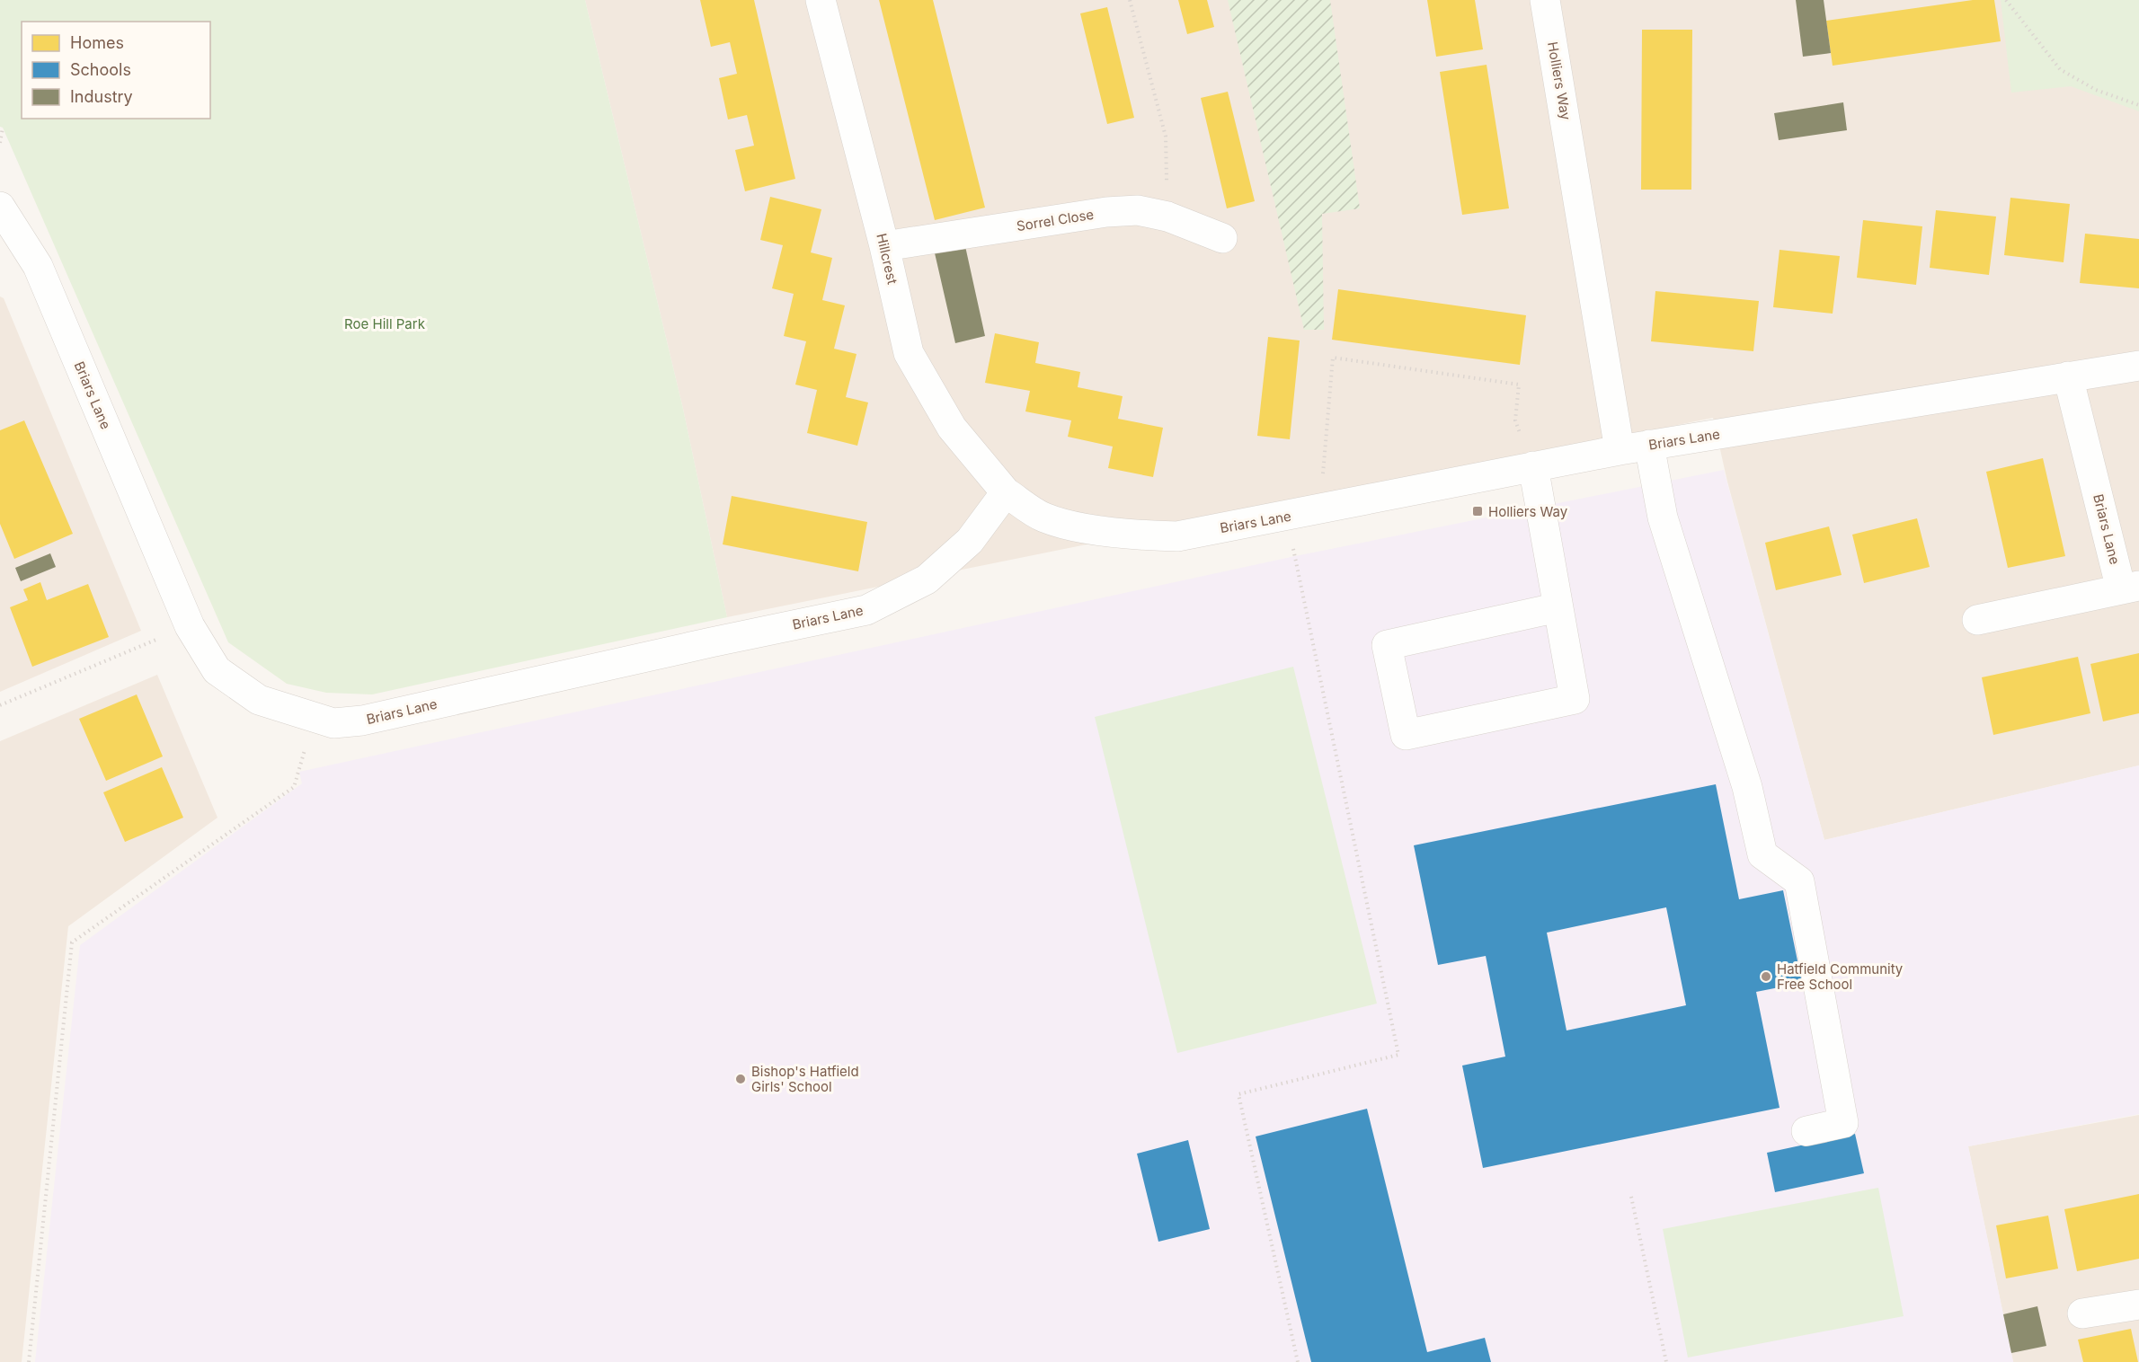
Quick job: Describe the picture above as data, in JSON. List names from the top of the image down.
{
  "streets": {
    "street": [
      "Holliers Way",
      "Sorrel Close",
      "Hillcrest",
      "Briars Lane"
    ]
  },
  "crossings": [
    ["Holliers Way", "Briars Lane"],
    ["Sorrel Close", "Hillcrest"],
    ["Hillcrest", "Briars Lane"]
  ],
  "parks": ["Roe Hill Park"],
  "places": {
    "transit": ["Holliers Way"],
    "other": ["Hatfield Community Free School", "Bishop's Hatfield Girls' School"]
  },
  "legend": ["Homes", "Schools", "Industry"]
}
